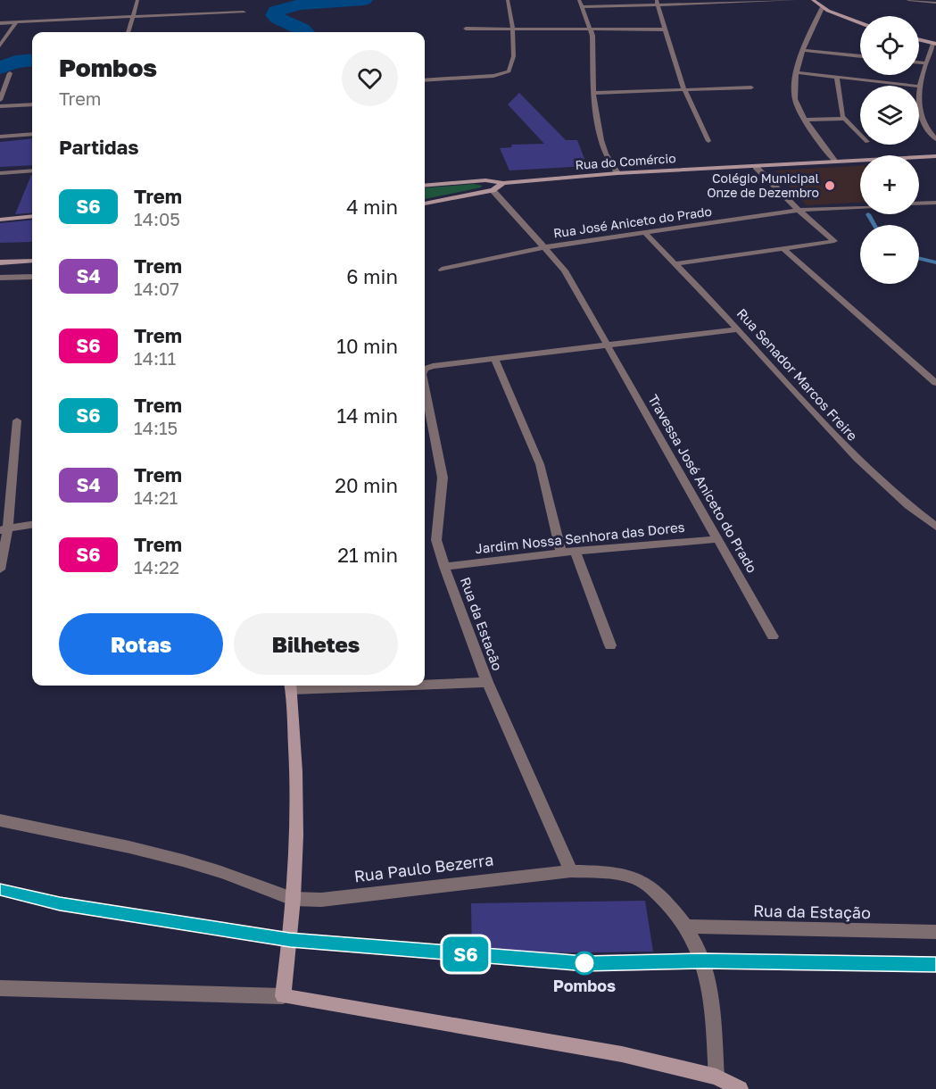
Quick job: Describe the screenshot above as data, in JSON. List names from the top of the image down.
{
  "streets": {
    "main road": ["Rua do Comércio"],
    "street": [
      "Rua José Aniceto do Prado",
      "Rua Senador Marcos Freire",
      "Travessa José Aniceto do Prado",
      "Jardim Nossa Senhora das Dores",
      "Rua da Estacão",
      "Rua Paulo Bezerra",
      "Rua da Estação"
    ]
  },
  "crossings": [
    ["Rua do Comércio", "Travessa José Aniceto do Prado"],
    ["Rua José Aniceto do Prado", "Rua Senador Marcos Freire"],
    ["Rua José Aniceto do Prado", "Travessa José Aniceto do Prado"],
    ["Travessa José Aniceto do Prado", "Jardim Nossa Senhora das Dores"],
    ["Jardim Nossa Senhora das Dores", "Rua da Estacão"],
    ["Rua da Estacão", "Rua Paulo Bezerra"],
    ["Rua Paulo Bezerra", "Rua da Estação"]
  ],
  "places": ["Colégio Municipal Onze de Dezembro", "Pombos"],
  "page": {
    "on_map": "S6",
    "map_buttons": ["+", "−"],
    "heading": [
      ["Pombos", "Trem"],
      "Partidas"
    ],
    "list": [
      {
        "mark": "S6",
        "name": "Trem",
        "note": "14:05",
        "value": "4 min"
      },
      {
        "mark": "S4",
        "name": "Trem",
        "note": "14:07",
        "value": "6 min"
      },
      {
        "mark": "S6",
        "name": "Trem",
        "note": "14:11",
        "value": "10 min"
      },
      {
        "mark": "S6",
        "name": "Trem",
        "note": "14:15",
        "value": "14 min"
      },
      {
        "mark": "S4",
        "name": "Trem",
        "note": "14:21",
        "value": "20 min"
      },
      {
        "mark": "S6",
        "name": "Trem",
        "note": "14:22",
        "value": "21 min"
      }
    ],
    "buttons": ["Rotas", "Bilhetes"]
  }
}
